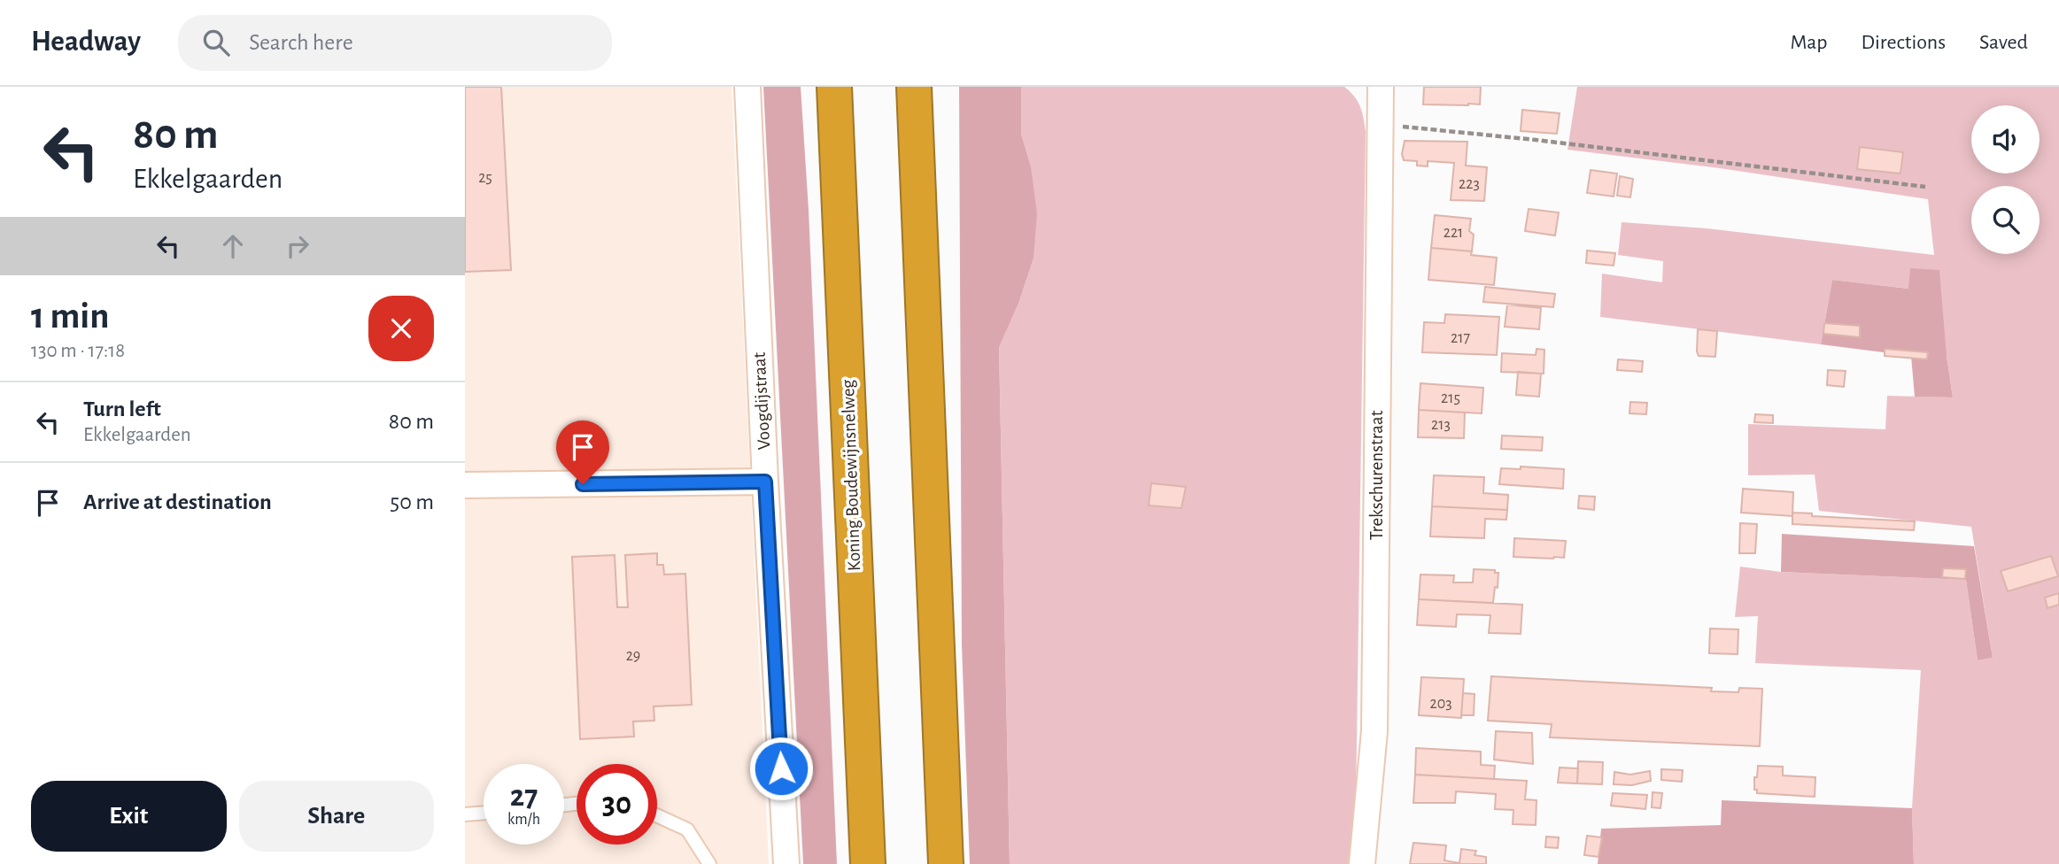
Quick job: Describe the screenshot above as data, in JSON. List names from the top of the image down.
{
  "streets": {
    "highway": ["Koning Boudewijnsnelweg"],
    "street": ["Voogdijstraat", "Trekschurenstraat"]
  },
  "house_numbers": [
    "25",
    "223",
    "221",
    "217",
    "215",
    "213",
    "29",
    "203"
  ],
  "page": {
    "header": "Headway",
    "search": "Search here",
    "nav": ["Map", "Directions", "Saved"],
    "turn": ["80 m", "Ekkelgaarden"],
    "heading": ["1 min", "130 m · 17:18"],
    "list": [
      {
        "name": "Turn left",
        "note": "Ekkelgaarden",
        "value": "80 m"
      },
      {
        "name": "Arrive at destination",
        "value": "50 m"
      }
    ],
    "speed": "27 km/h",
    "limit": "30",
    "buttons": ["Exit", "Share"]
  }
}
